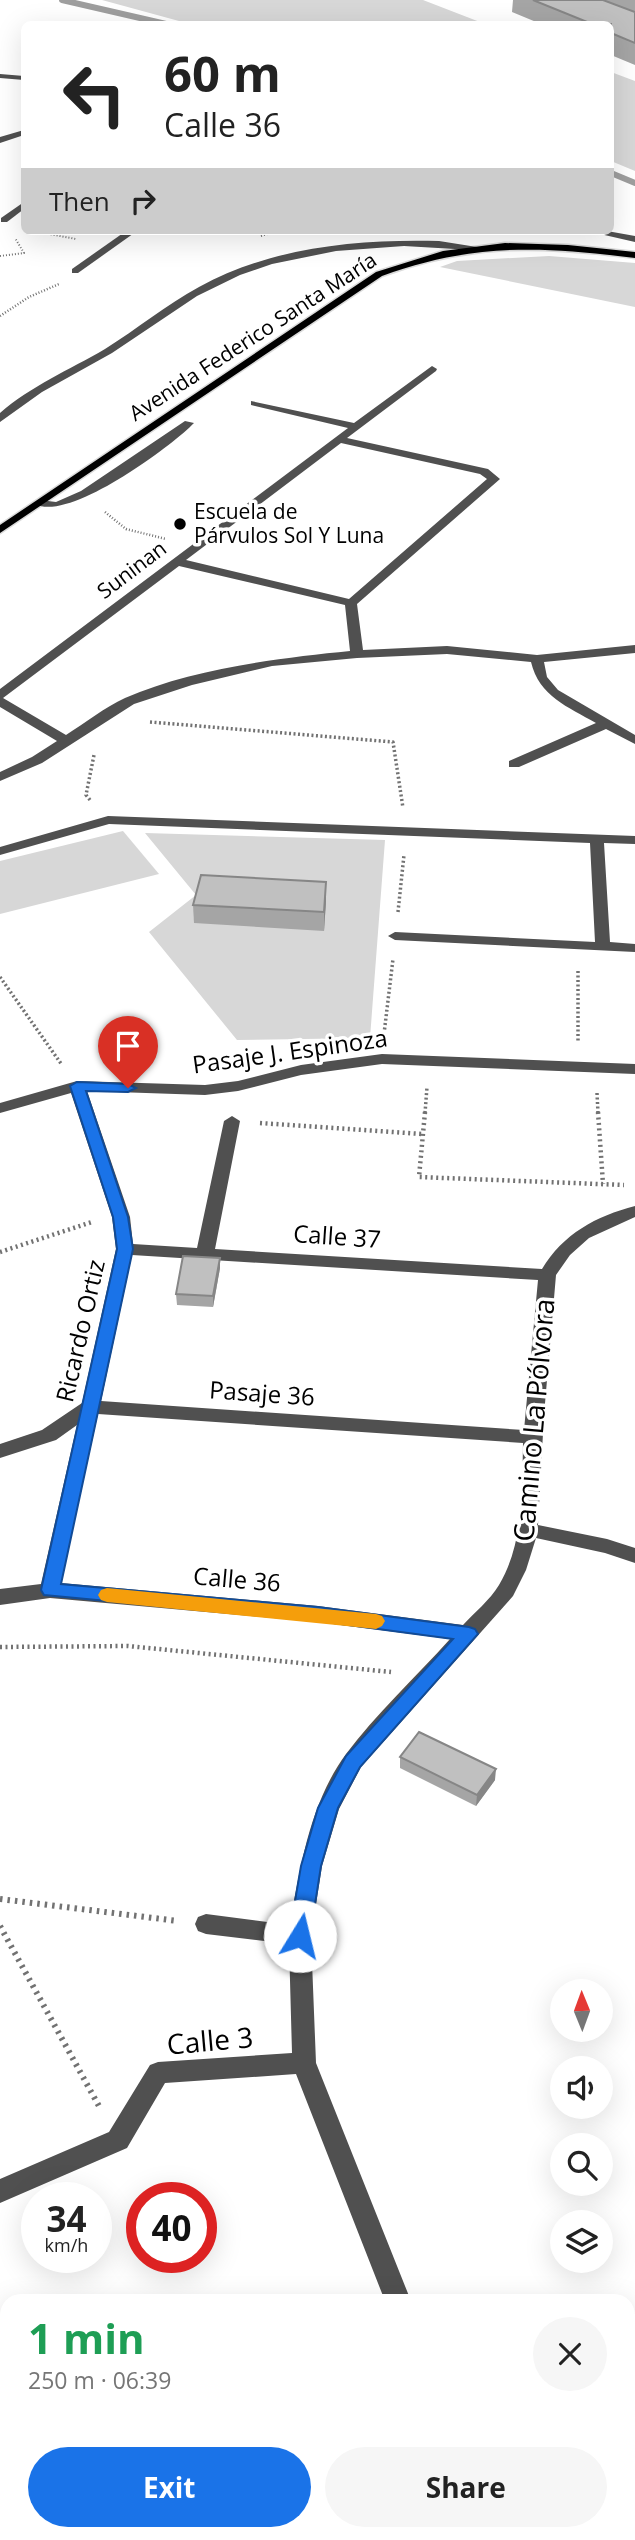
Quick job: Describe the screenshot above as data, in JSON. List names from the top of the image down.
{
  "streets": {
    "main road": ["Avenida Federico Santa María"],
    "street": [
      "Suninan",
      "Pasaje J. Espinoza",
      "Calle 37",
      "Ricardo Ortiz",
      "Pasaje 36",
      "Camino La Pólvora",
      "Calle 36",
      "Calle 3"
    ]
  },
  "crossings": [
    ["Pasaje J. Espinoza", "Ricardo Ortiz"],
    ["Calle 37", "Ricardo Ortiz"],
    ["Calle 37", "Camino La Pólvora"],
    ["Ricardo Ortiz", "Pasaje 36"],
    ["Ricardo Ortiz", "Calle 36"],
    ["Pasaje 36", "Camino La Pólvora"],
    ["Camino La Pólvora", "Calle 36"],
    ["Camino La Pólvora", "Calle 3"]
  ],
  "places": ["Escuela de Párvulos Sol Y Luna"],
  "north": "top",
  "page": {
    "turn": ["60 m", "Calle 36"],
    "then": "Then",
    "speed": "34 km/h",
    "limit": "40",
    "heading": ["1 min", "250 m · 06:39"],
    "buttons": ["Exit", "Share"]
  }
}
